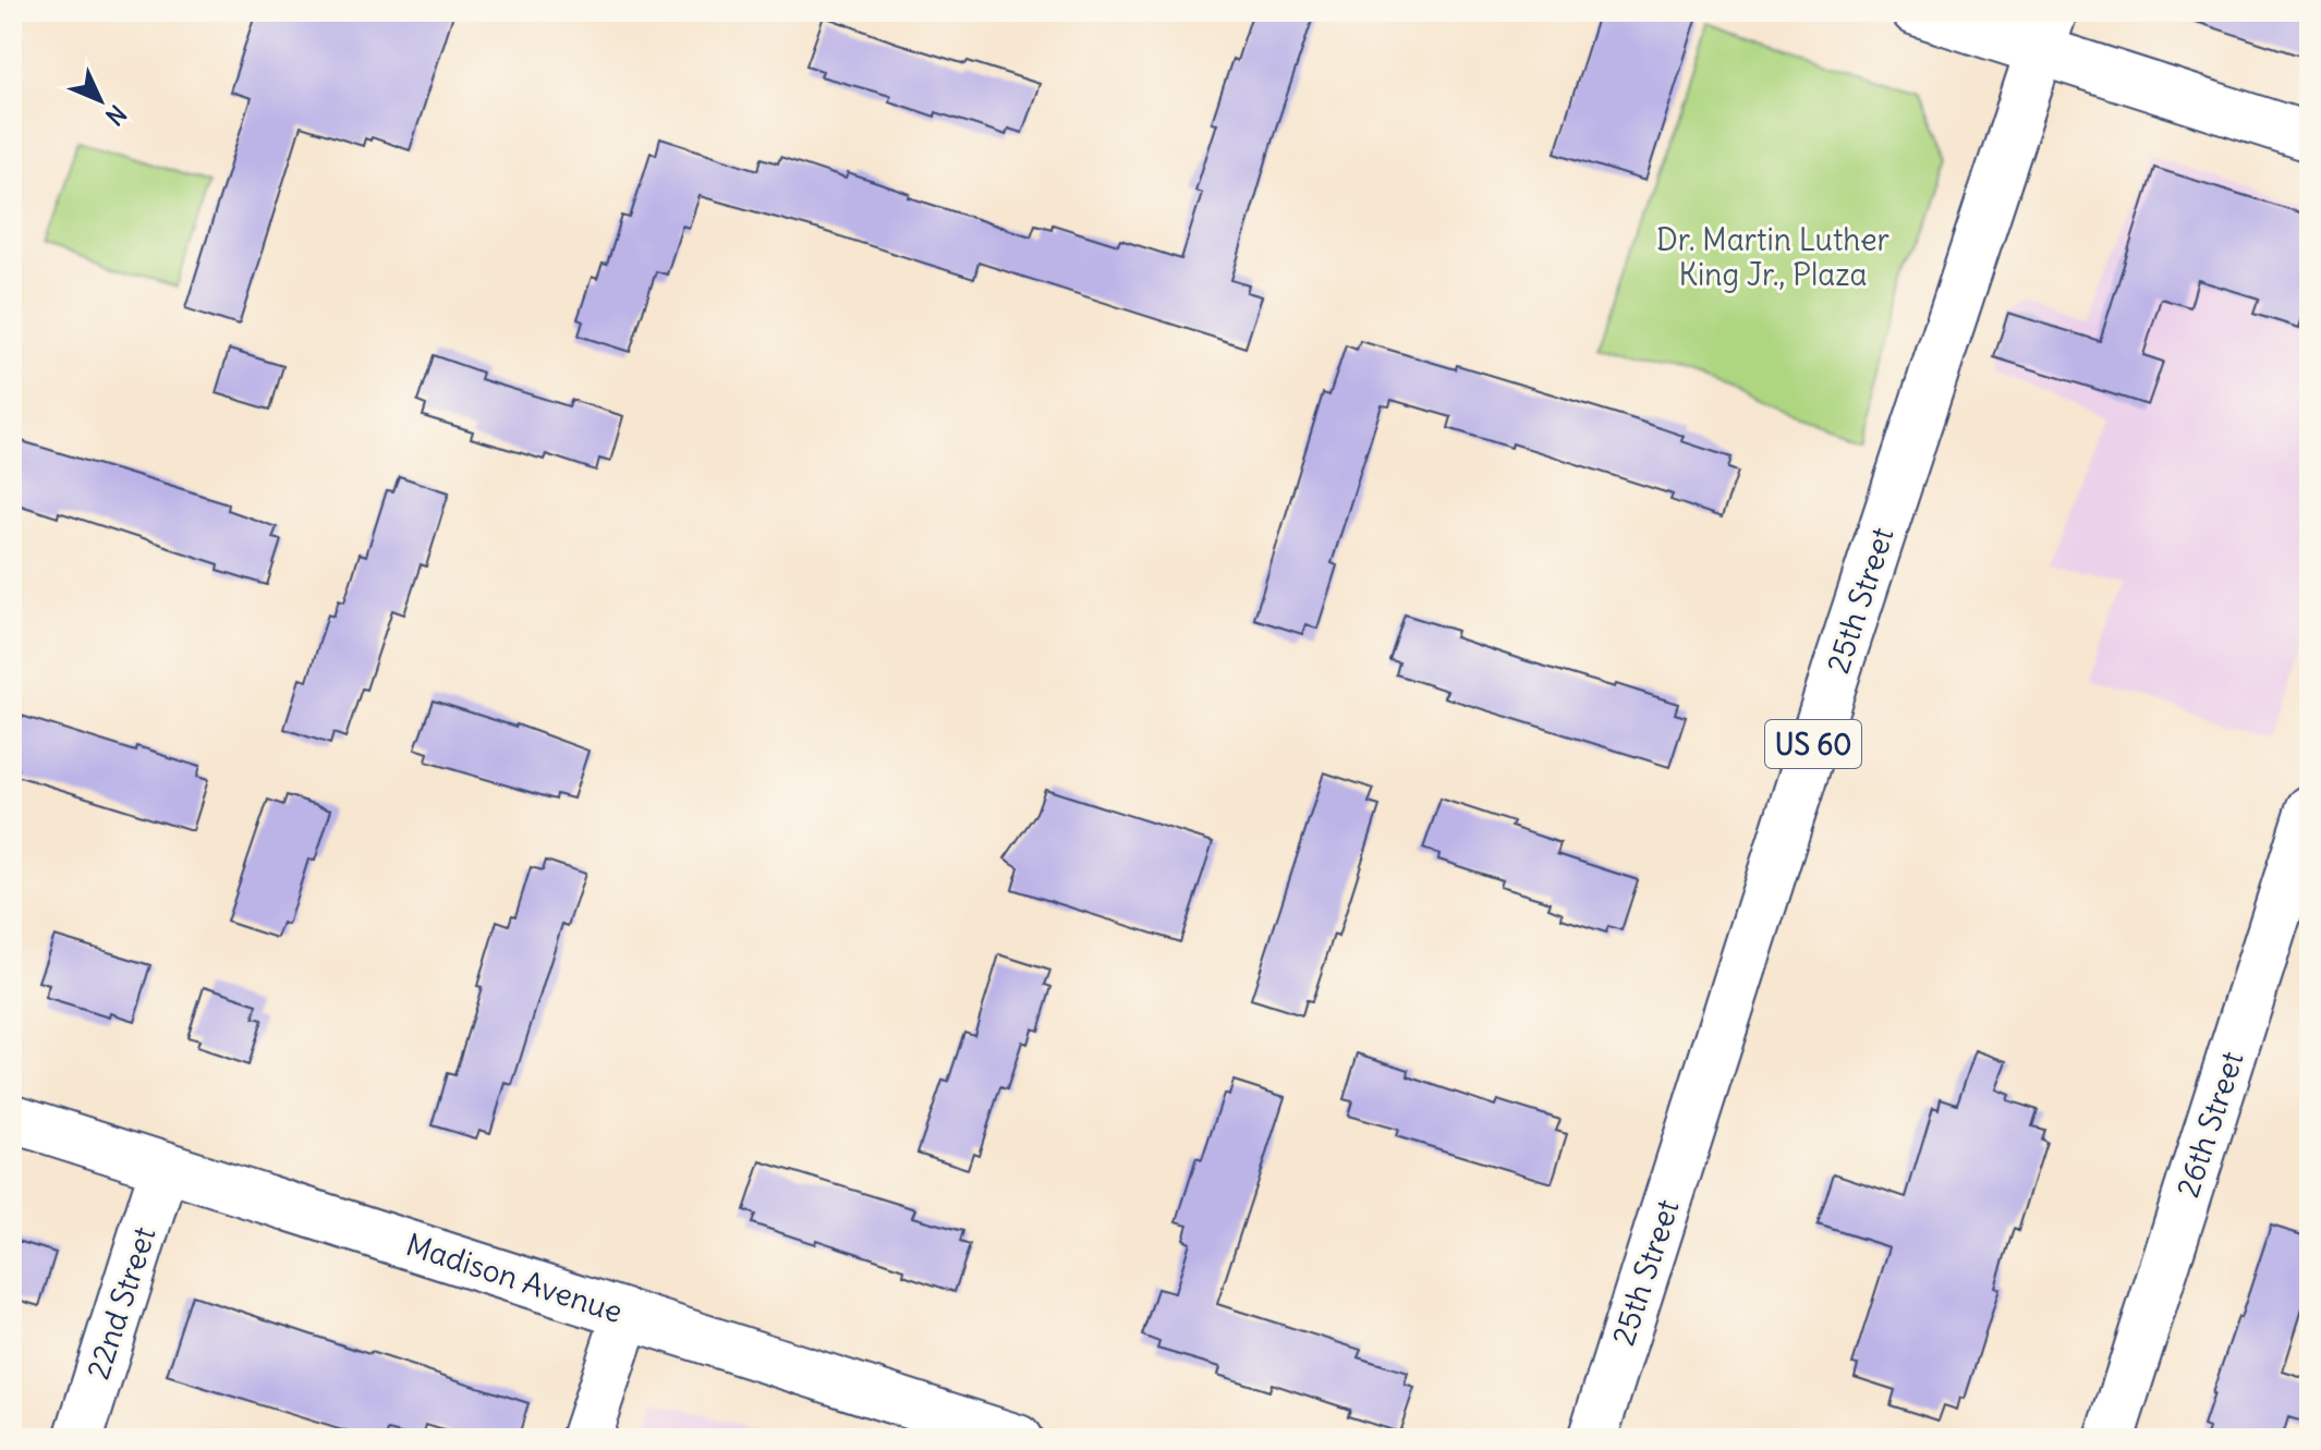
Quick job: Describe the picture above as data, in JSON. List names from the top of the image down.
{
  "streets": {
    "main road": [
      "25th Street",
      "US 60",
      "26th Street",
      "Madison Avenue",
      "22nd Street"
    ]
  },
  "crossings": [
    ["Madison Avenue", "22nd Street"]
  ],
  "parks": ["Dr. Martin Luther King Jr., Plaza"],
  "north": "bottom right"
}
